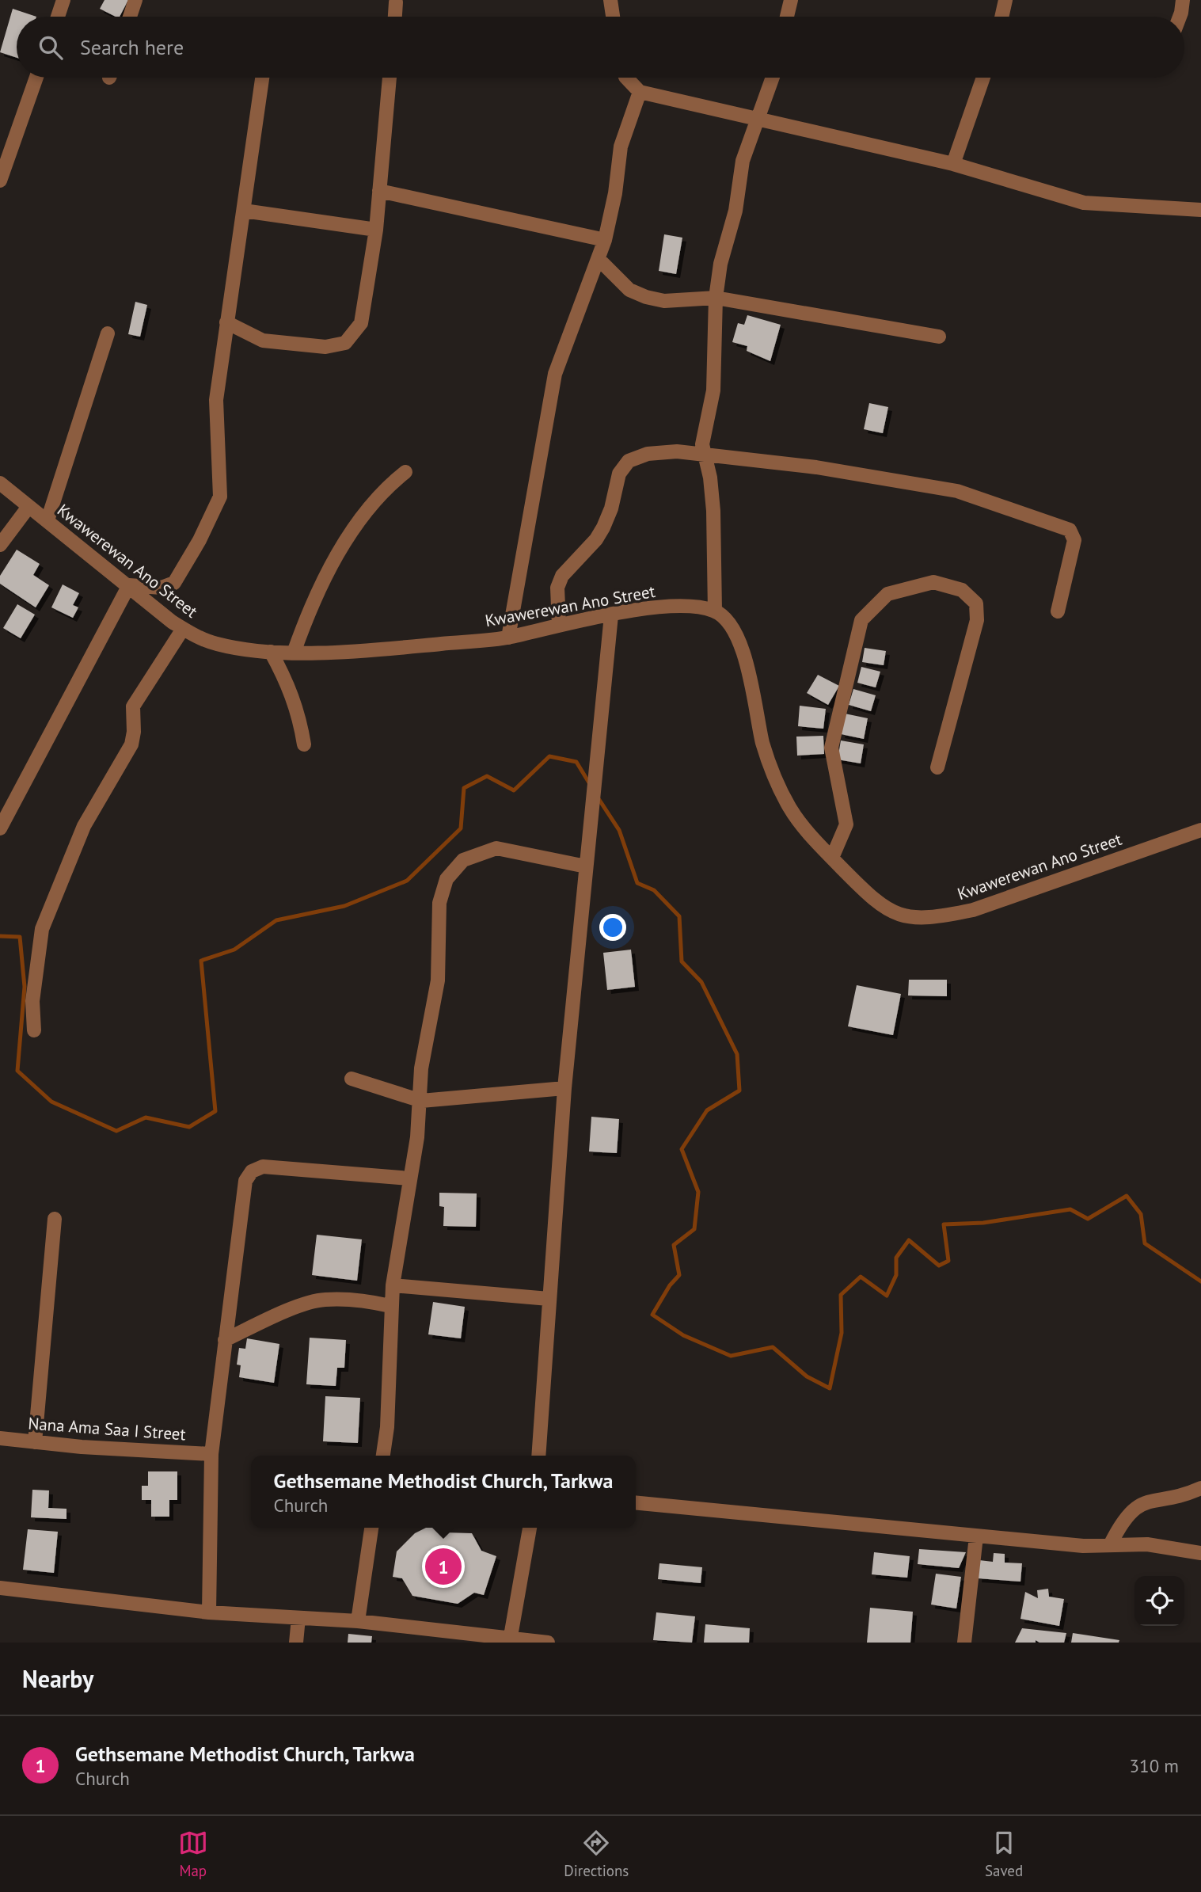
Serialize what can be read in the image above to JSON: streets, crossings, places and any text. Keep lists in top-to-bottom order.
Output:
{
  "streets": {
    "street": ["Kwawerewan Ano Street", "Nana Ama Saa I Street"]
  },
  "page": {
    "search": "Search here",
    "popup": ["Gethsemane Methodist Church, Tarkwa", "Church"],
    "pins": "1",
    "heading": "Nearby",
    "list": [
      {
        "mark": "1",
        "name": "Gethsemane Methodist Church, Tarkwa",
        "note": "Church",
        "value": "310 m"
      }
    ],
    "nav": ["Map", "Directions", "Saved"]
  }
}
